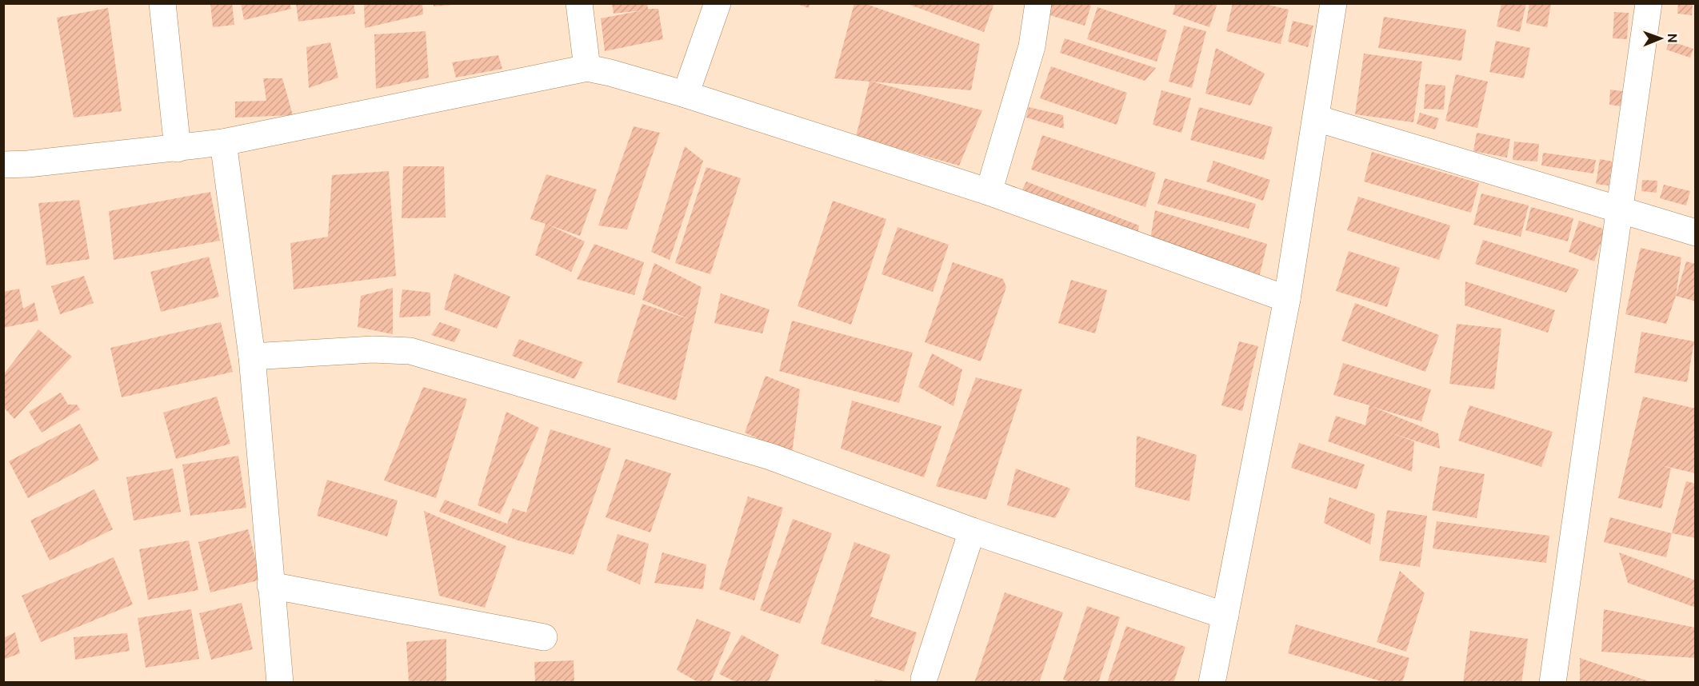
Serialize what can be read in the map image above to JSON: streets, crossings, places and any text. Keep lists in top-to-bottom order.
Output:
{
  "north": "right"
}
